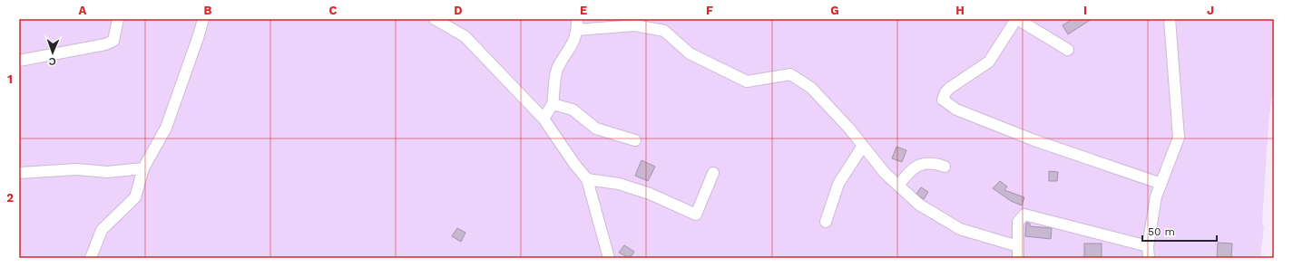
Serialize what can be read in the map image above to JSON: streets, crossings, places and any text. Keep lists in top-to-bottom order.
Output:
{
  "scale_bar": "50 m",
  "north": "bottom",
  "grid": {
    "columns": [
      "A",
      "B",
      "C",
      "D",
      "E",
      "F",
      "G",
      "H",
      "I",
      "J"
    ],
    "rows": ["1", "2"]
  }
}
